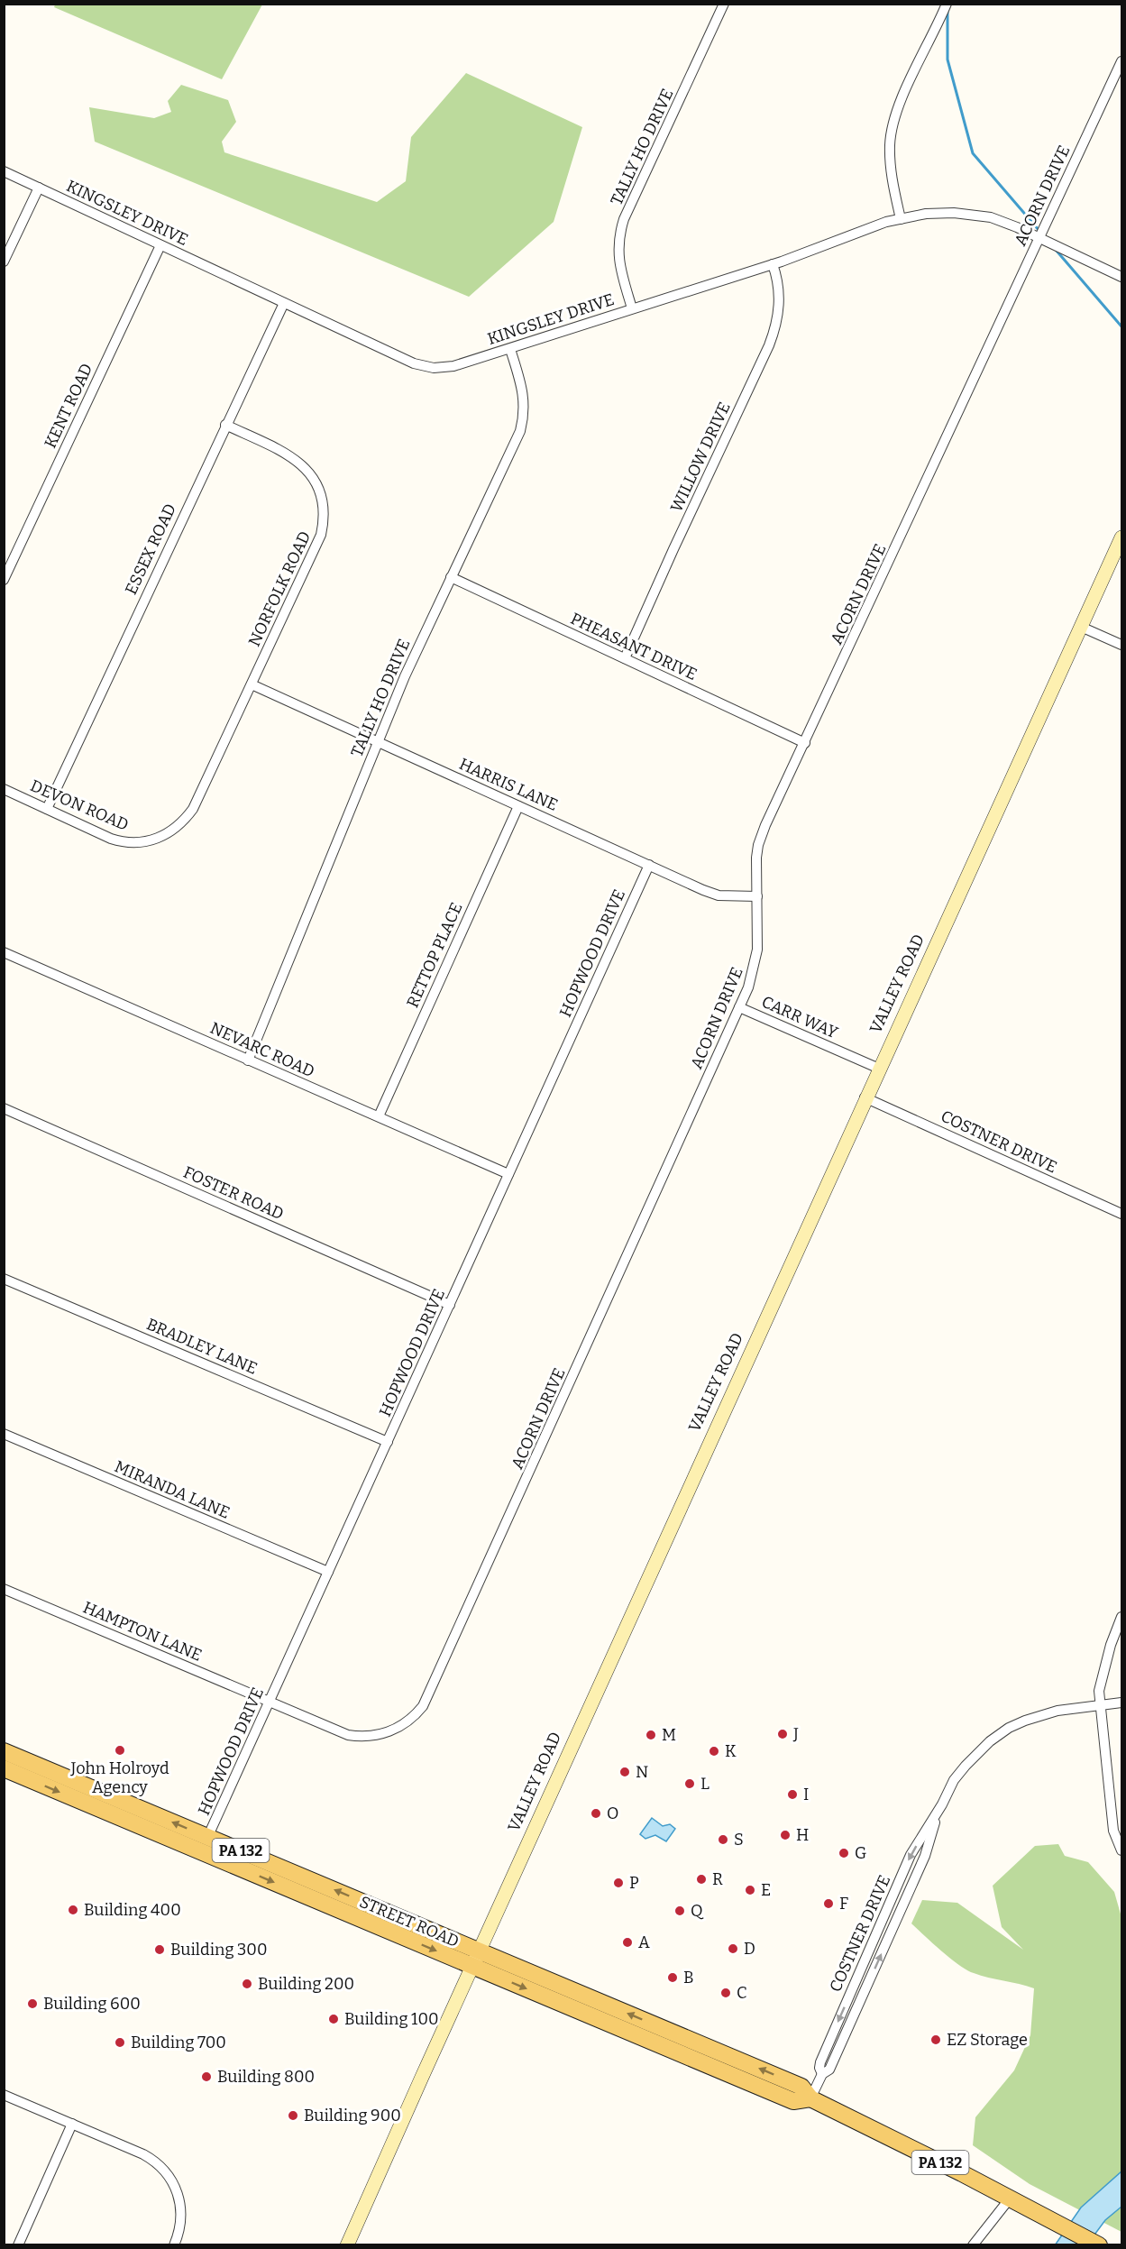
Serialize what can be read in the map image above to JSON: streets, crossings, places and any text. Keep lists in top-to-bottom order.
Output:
{
  "streets": {
    "main road": ["PA 132", "STREET ROAD"],
    "street": [
      "TALLY HO DRIVE",
      "ACORN DRIVE",
      "KINGSLEY DRIVE",
      "KENT ROAD",
      "WILLOW DRIVE",
      "ESSEX ROAD",
      "NORFOLK ROAD",
      "PHEASANT DRIVE",
      "HARRIS LANE",
      "DEVON ROAD",
      "HOPWOOD DRIVE",
      "RETTOP PLACE",
      "VALLEY ROAD",
      "CARR WAY",
      "NEVARC ROAD",
      "COSTNER DRIVE",
      "FOSTER ROAD",
      "BRADLEY LANE",
      "MIRANDA LANE",
      "HAMPTON LANE"
    ]
  },
  "crossings": [
    ["TALLY HO DRIVE", "KINGSLEY DRIVE"],
    ["TALLY HO DRIVE", "PHEASANT DRIVE"],
    ["TALLY HO DRIVE", "HARRIS LANE"],
    ["TALLY HO DRIVE", "NEVARC ROAD"],
    ["ACORN DRIVE", "KINGSLEY DRIVE"],
    ["ACORN DRIVE", "PHEASANT DRIVE"],
    ["ACORN DRIVE", "HARRIS LANE"],
    ["ACORN DRIVE", "HOPWOOD DRIVE"],
    ["ACORN DRIVE", "CARR WAY"],
    ["ACORN DRIVE", "HAMPTON LANE"],
    ["KINGSLEY DRIVE", "KENT ROAD"],
    ["KINGSLEY DRIVE", "WILLOW DRIVE"],
    ["KINGSLEY DRIVE", "ESSEX ROAD"],
    ["WILLOW DRIVE", "PHEASANT DRIVE"],
    ["ESSEX ROAD", "NORFOLK ROAD"],
    ["ESSEX ROAD", "DEVON ROAD"],
    ["NORFOLK ROAD", "HARRIS LANE"],
    ["NORFOLK ROAD", "DEVON ROAD"],
    ["HARRIS LANE", "HOPWOOD DRIVE"],
    ["HARRIS LANE", "RETTOP PLACE"],
    ["HOPWOOD DRIVE", "NEVARC ROAD"],
    ["HOPWOOD DRIVE", "FOSTER ROAD"],
    ["HOPWOOD DRIVE", "BRADLEY LANE"],
    ["HOPWOOD DRIVE", "MIRANDA LANE"],
    ["HOPWOOD DRIVE", "HAMPTON LANE"],
    ["HOPWOOD DRIVE", "STREET ROAD"],
    ["RETTOP PLACE", "NEVARC ROAD"],
    ["VALLEY ROAD", "CARR WAY"],
    ["VALLEY ROAD", "COSTNER DRIVE"],
    ["VALLEY ROAD", "STREET ROAD"],
    ["COSTNER DRIVE", "STREET ROAD"]
  ],
  "places": [
    "J",
    "M",
    "John Holroyd Agency",
    "K",
    "N",
    "L",
    "I",
    "O",
    "H",
    "S",
    "G",
    "R",
    "P",
    "E",
    "F",
    "Building 400",
    "Q",
    "A",
    "D",
    "Building 300",
    "B",
    "Building 200",
    "C",
    "Building 600",
    "Building 100",
    "EZ Storage",
    "Building 700",
    "Building 800",
    "Building 900"
  ]
}
